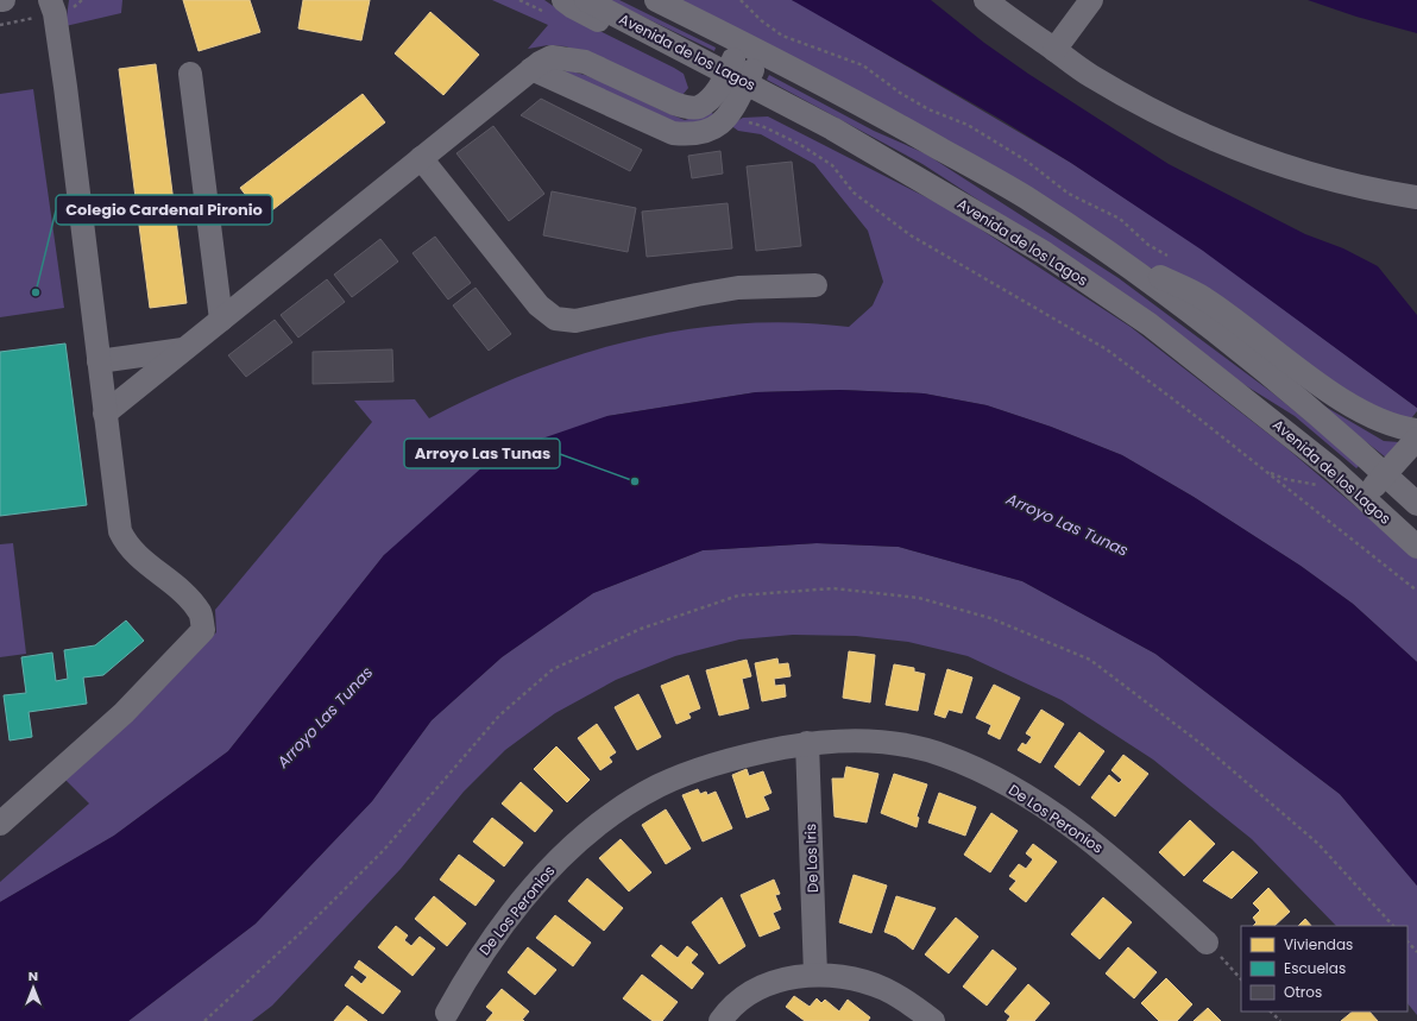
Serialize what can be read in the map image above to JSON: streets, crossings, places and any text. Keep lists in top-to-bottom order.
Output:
{
  "streets": {
    "street": ["Avenida de los Lagos", "De Los Peronios", "De Los Iris"]
  },
  "crossings": [
    ["De Los Peronios", "De Los Iris"]
  ],
  "water": ["Arroyo Las Tunas"],
  "places": ["Colegio Cardenal Pironio", "Arroyo Las Tunas"],
  "legend": ["Viviendas", "Escuelas", "Otros"],
  "north": "top"
}
